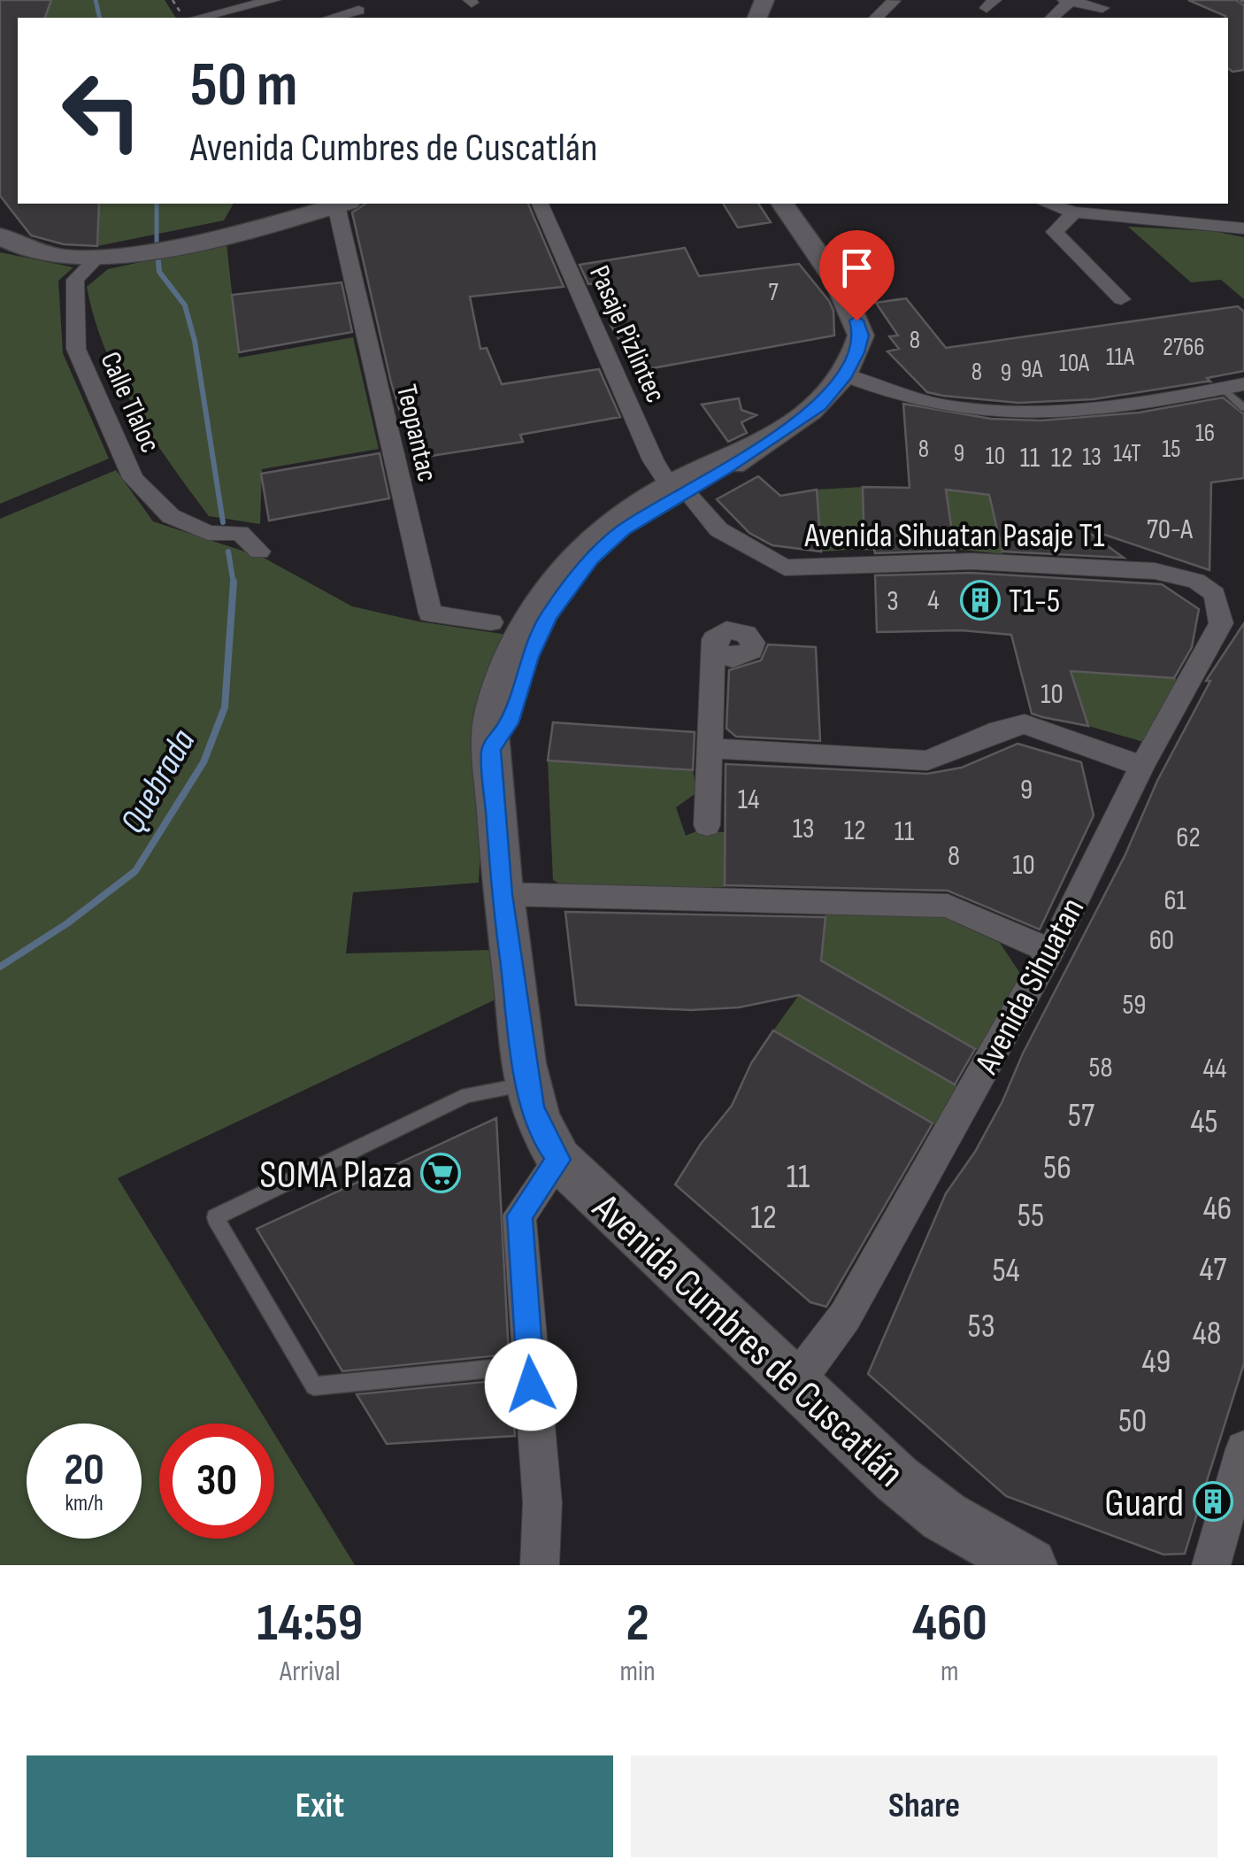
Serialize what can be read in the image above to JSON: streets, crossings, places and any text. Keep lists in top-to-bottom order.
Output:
{
  "streets": {
    "main road": ["Avenida Cumbres de Cuscatlán"],
    "street": [
      "Pasaje Pizlintec",
      "Calle Tlaloc",
      "Teopantac",
      "Avenida Sihuatan Pasaje T1",
      "Avenida Sihuatan"
    ]
  },
  "crossings": [
    ["Pasaje Pizlintec", "Avenida Sihuatan Pasaje T1"],
    ["Pasaje Pizlintec", "Avenida Cumbres de Cuscatlán"],
    ["Avenida Sihuatan Pasaje T1", "Avenida Sihuatan"],
    ["Avenida Sihuatan Pasaje T1", "Avenida Cumbres de Cuscatlán"],
    ["Avenida Sihuatan", "Avenida Cumbres de Cuscatlán"]
  ],
  "water": ["Quebrada"],
  "places": {
    "building": ["T1-5", "Guard"],
    "supermarket": ["SOMA Plaza"]
  },
  "house_numbers": [
    "7",
    "8",
    "2766",
    "11A",
    "10A",
    "9A",
    "8",
    "9",
    "16",
    "8",
    "15",
    "9",
    "14T",
    "10",
    "13",
    "11",
    "12",
    "70-A",
    "4",
    "3",
    "10",
    "9",
    "14",
    "13",
    "12",
    "11",
    "62",
    "8",
    "10",
    "61",
    "60",
    "59",
    "58",
    "44",
    "57",
    "45",
    "56",
    "11",
    "46",
    "55",
    "12",
    "47",
    "54",
    "53",
    "48",
    "49",
    "50"
  ],
  "page": {
    "turn": ["50 m", "Avenida Cumbres de Cuscatlán"],
    "speed": "20 km/h",
    "limit": "30",
    "eta": [
      "14:59",
      "Arrival",
      "2",
      "min",
      "460",
      "m"
    ],
    "buttons": ["Exit", "Share"]
  }
}
